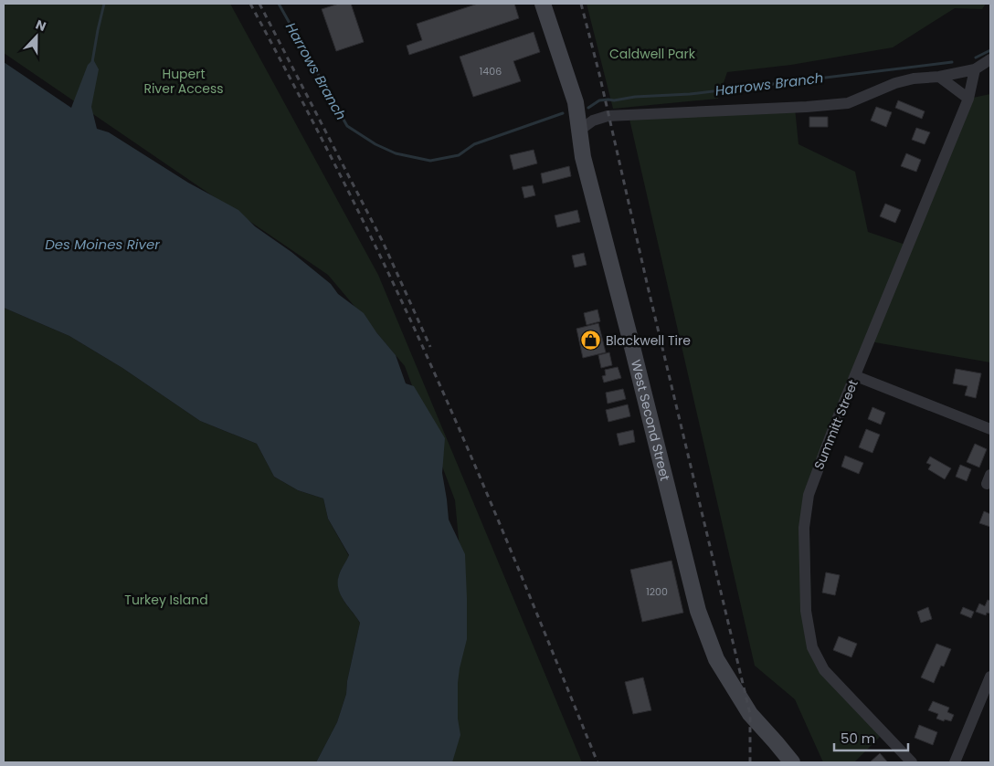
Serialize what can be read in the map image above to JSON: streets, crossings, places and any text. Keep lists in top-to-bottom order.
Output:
{
  "streets": {
    "main road": ["West Second Street"],
    "street": ["Summitt Street"]
  },
  "water": ["Harrows Branch", "Des Moines River"],
  "parks": ["Caldwell Park", "Hupert River Access", "Turkey Island"],
  "places": {
    "shop": ["Blackwell Tire"]
  },
  "house_numbers": ["1406", "1200"],
  "scale_bar": "50 m",
  "north": "top"
}
